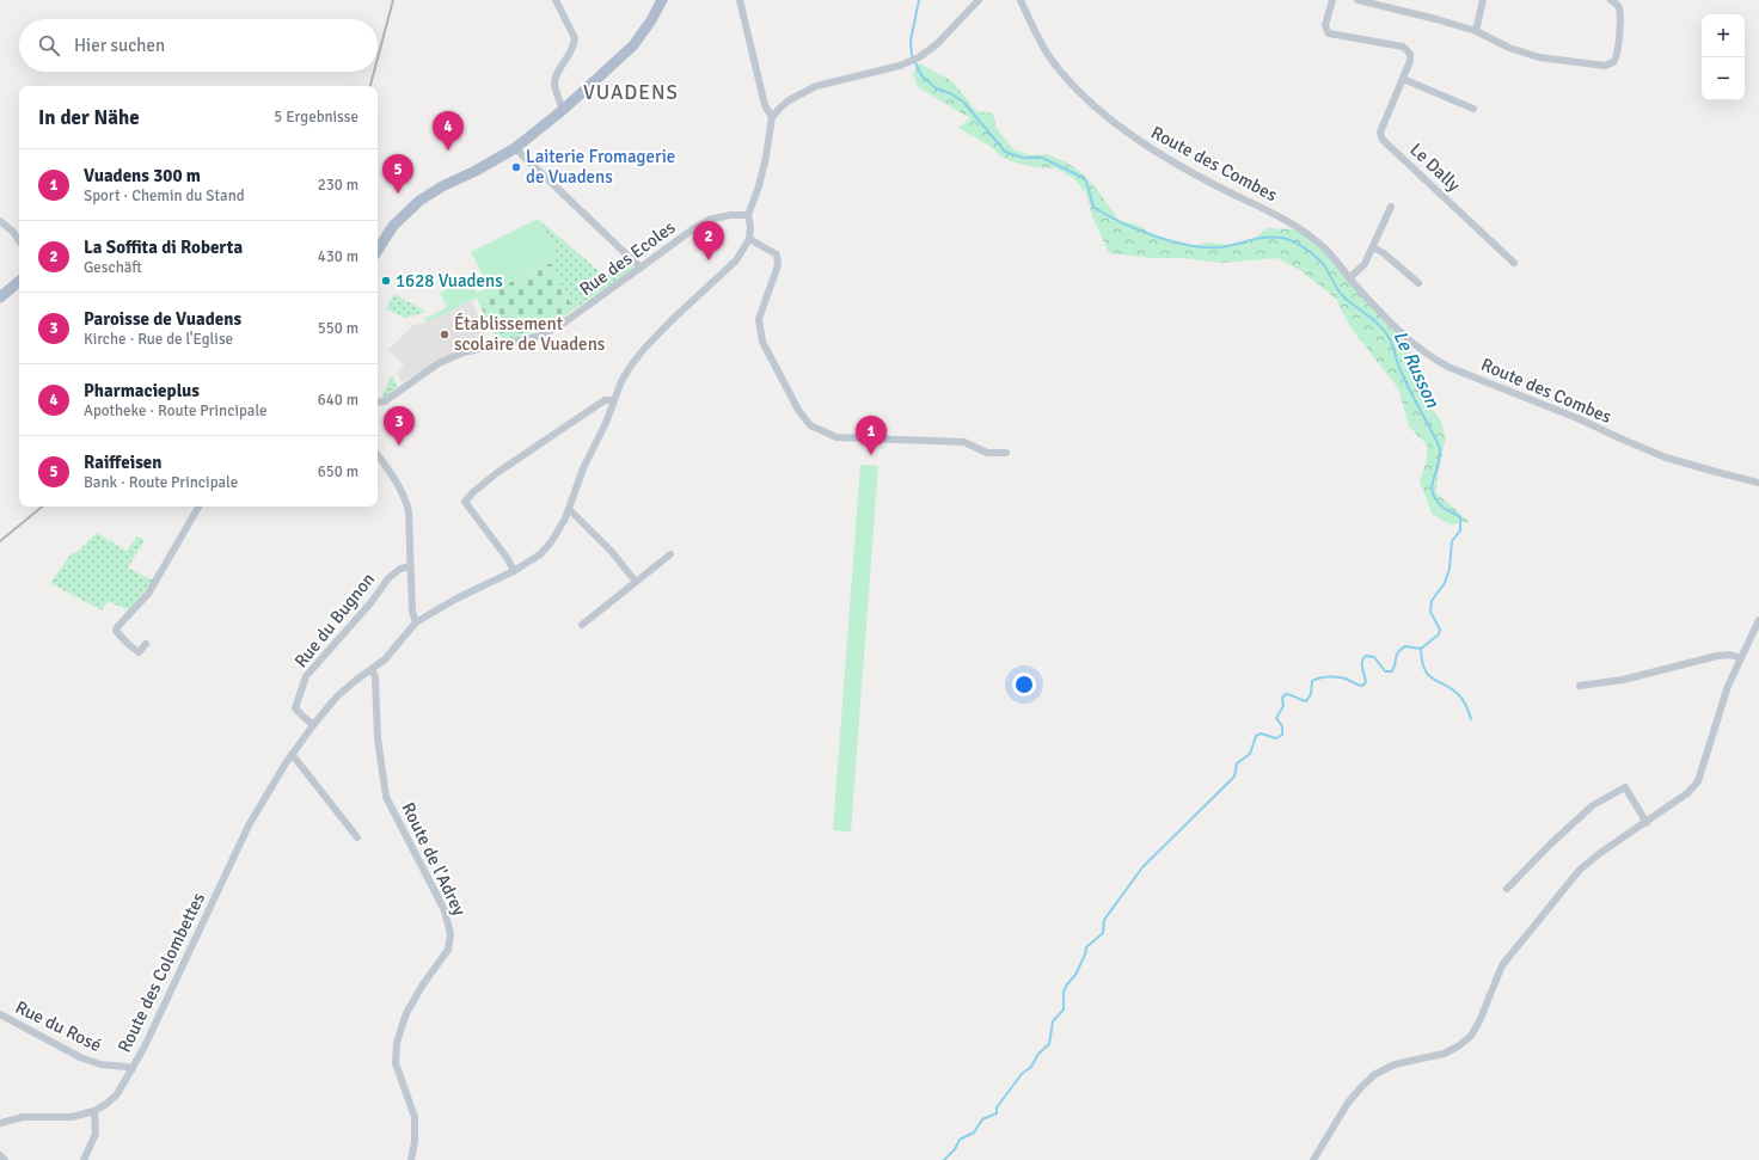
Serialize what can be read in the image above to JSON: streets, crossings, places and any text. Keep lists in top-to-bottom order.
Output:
{
  "streets": {
    "street": [
      "Route des Combes",
      "Le Dally",
      "Rue des Ecoles",
      "Rue du Bugnon",
      "Route de l'Adrey",
      "Route des Colombettes",
      "Rue du Rosé"
    ]
  },
  "crossings": [
    ["Rue du Bugnon", "Route des Colombettes"],
    ["Route de l'Adrey", "Route des Colombettes"],
    ["Route des Colombettes", "Rue du Rosé"]
  ],
  "districts": ["VUADENS"],
  "water": ["Le Russon"],
  "places": ["Laiterie Fromagerie de Vuadens", "1628 Vuadens", "Établissement scolaire de Vuadens"],
  "page": {
    "map_buttons": ["+", "−"],
    "search": "Hier suchen",
    "heading": ["In der Nähe", "5 Ergebnisse"],
    "pins": [
      "4",
      "5",
      "2",
      "3",
      "1"
    ],
    "list": [
      {
        "mark": "1",
        "name": "Vuadens 300 m",
        "note": "Sport · Chemin du Stand",
        "value": "230 m"
      },
      {
        "mark": "2",
        "name": "La Soffita di Roberta",
        "note": "Geschäft",
        "value": "430 m"
      },
      {
        "mark": "3",
        "name": "Paroisse de Vuadens",
        "note": "Kirche · Rue de l'Eglise",
        "value": "550 m"
      },
      {
        "mark": "4",
        "name": "Pharmacieplus",
        "note": "Apotheke · Route Principale",
        "value": "640 m"
      },
      {
        "mark": "5",
        "name": "Raiffeisen",
        "note": "Bank · Route Principale",
        "value": "650 m"
      }
    ]
  }
}
